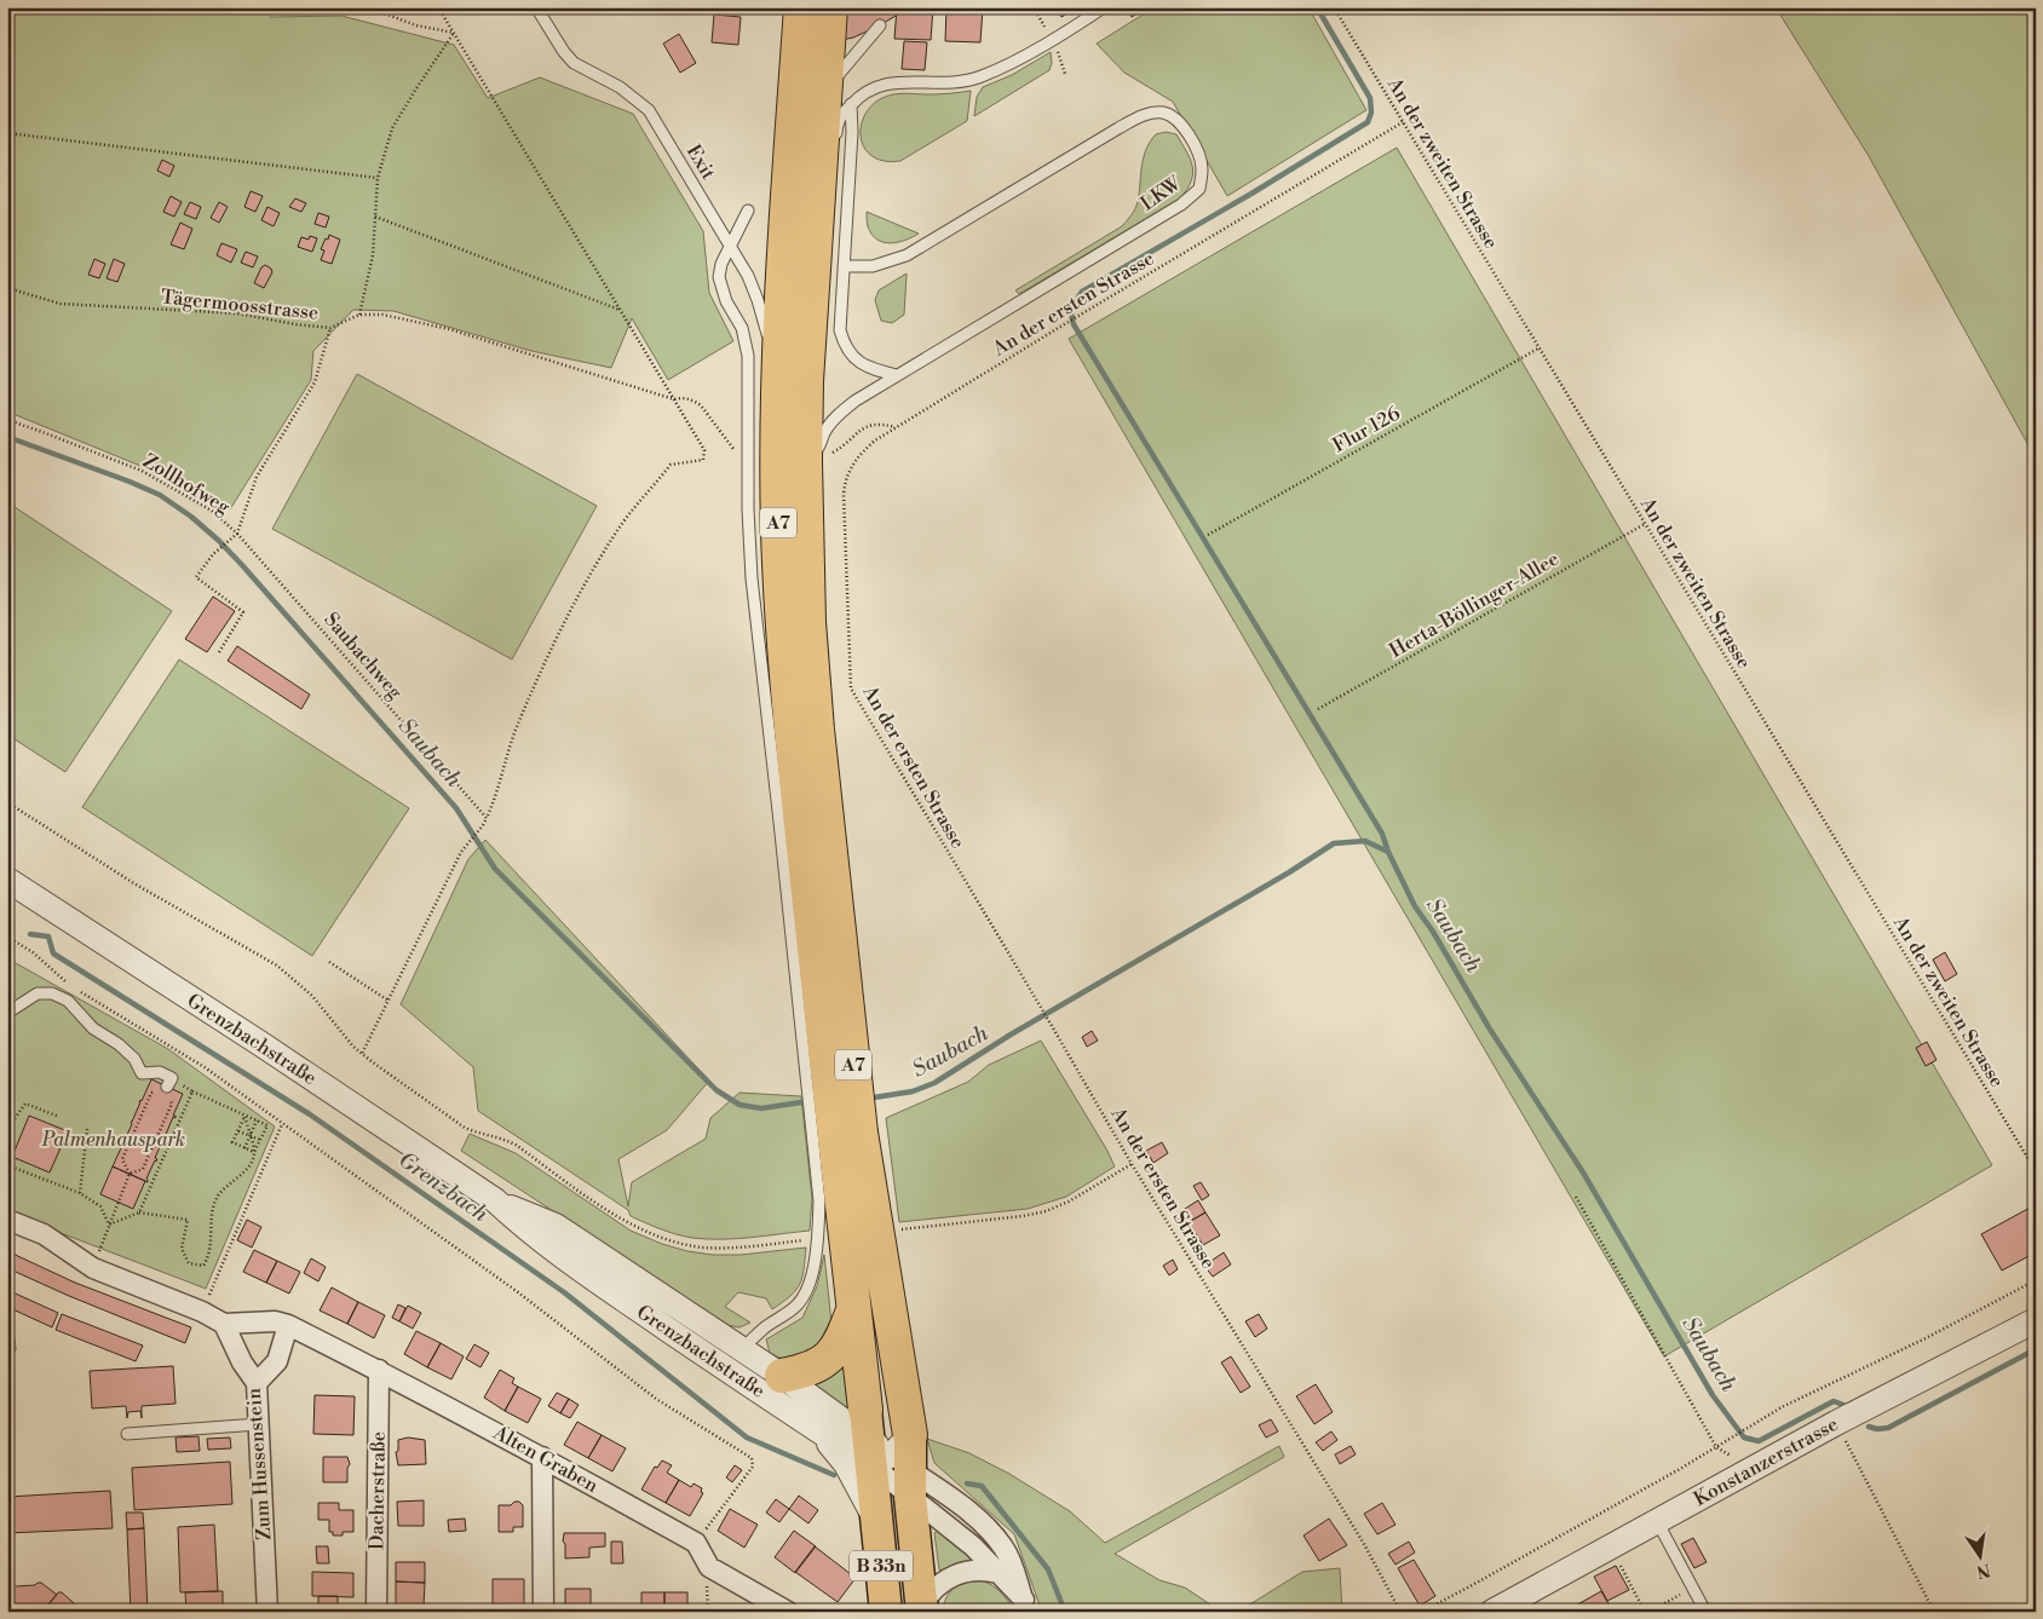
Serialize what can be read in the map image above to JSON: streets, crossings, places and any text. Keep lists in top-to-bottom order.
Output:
{
  "streets": {
    "highway": ["A7"],
    "main road": ["B 33n"],
    "street": [
      "Grenzbachstraße",
      "Alten Graben",
      "Konstanzerstrasse",
      "Zum Hussenstein",
      "Dacherstraße"
    ],
    "lane": ["Exit", "LKW"],
    "path": [
      "An der zweiten Strasse",
      "An der ersten Strasse",
      "Tägermoosstrasse",
      "Flur 126",
      "Zollhofweg",
      "Herta-Böllinger-Allee",
      "Saubachweg"
    ]
  },
  "crossings": [
    ["Exit", "A7"],
    ["An der zweiten Strasse", "An der ersten Strasse"],
    ["An der zweiten Strasse", "Flur 126"],
    ["An der zweiten Strasse", "Herta-Böllinger-Allee"],
    ["LKW", "A7"],
    ["Tägermoosstrasse", "Zollhofweg"],
    ["Zollhofweg", "Saubachweg"],
    ["A7", "Grenzbachstraße"],
    ["A7", "B 33n"],
    ["Grenzbachstraße", "B 33n"],
    ["Alten Graben", "Zum Hussenstein"],
    ["Alten Graben", "Dacherstraße"]
  ],
  "water": ["Saubach", "Grenzbach"],
  "parks": ["Palmenhauspark"],
  "north": "bottom"
}
